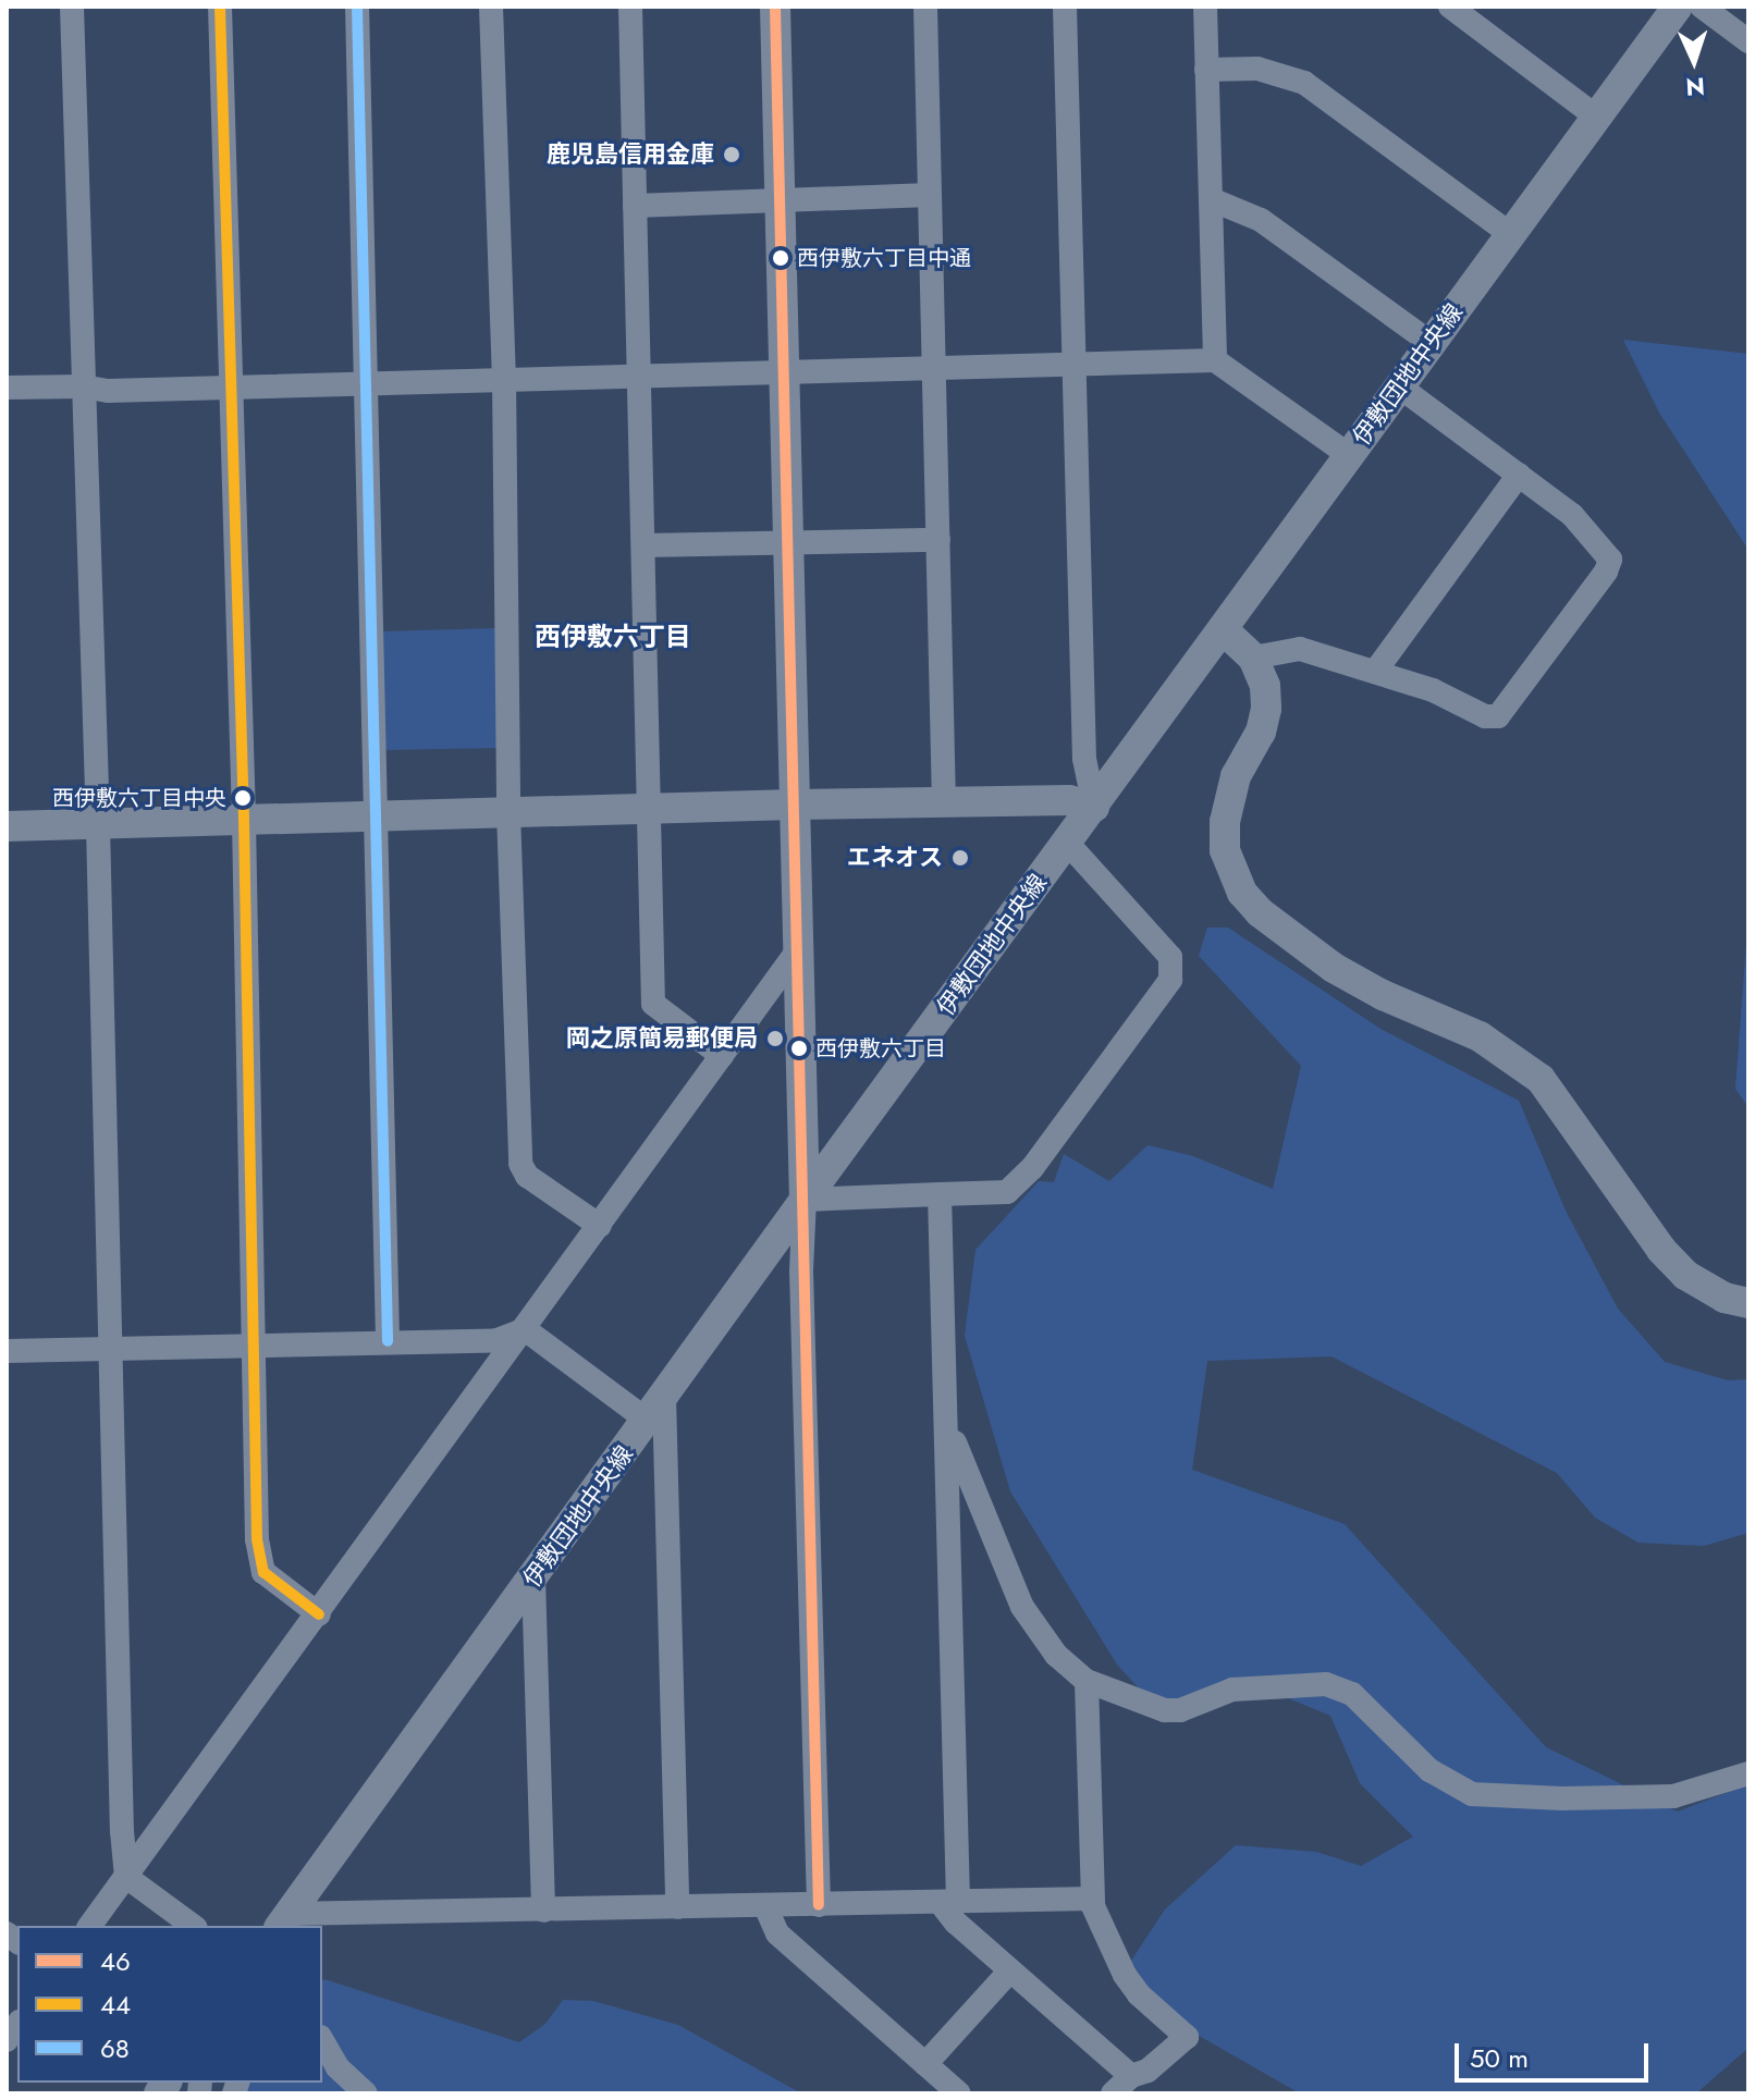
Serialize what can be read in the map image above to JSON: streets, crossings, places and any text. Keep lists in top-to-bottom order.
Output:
{
  "streets": {
    "street": ["伊敷団地中央線"]
  },
  "districts": ["西伊敷六丁目"],
  "places": [
    "鹿児島信用金庫",
    "西伊敷六丁目中通",
    "西伊敷六丁目中央",
    "エネオス",
    "岡之原簡易郵便局",
    "西伊敷六丁目"
  ],
  "lines": ["transit line 46", "transit line 44", "transit line 68"],
  "legend": ["46", "44", "68"],
  "scale_bar": "50 m",
  "north": "bottom"
}
